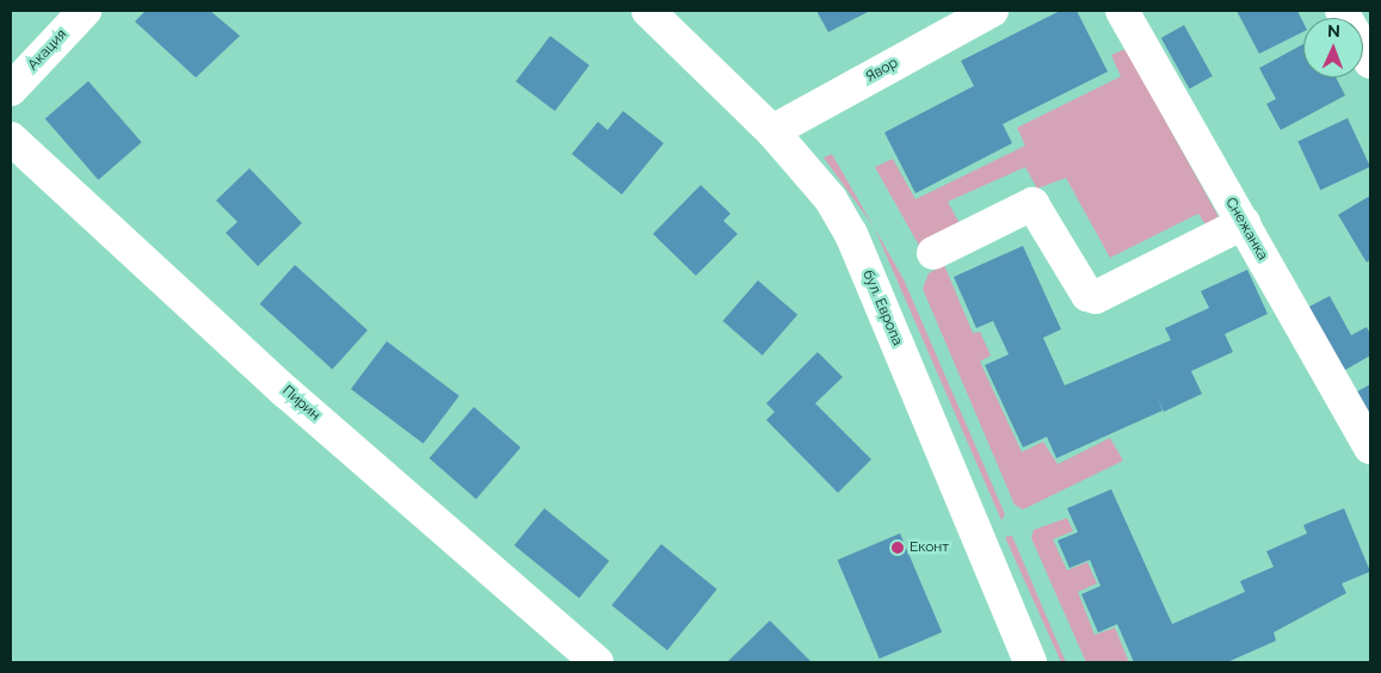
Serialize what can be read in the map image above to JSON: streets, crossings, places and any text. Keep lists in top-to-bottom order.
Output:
{
  "streets": {
    "street": [
      "Акация",
      "Явор",
      "Снежанка",
      "бул. Европа",
      "Пирин"
    ]
  },
  "crossings": [
    ["Явор", "бул. Европа"]
  ],
  "places": ["Еконт"],
  "north": "top"
}
